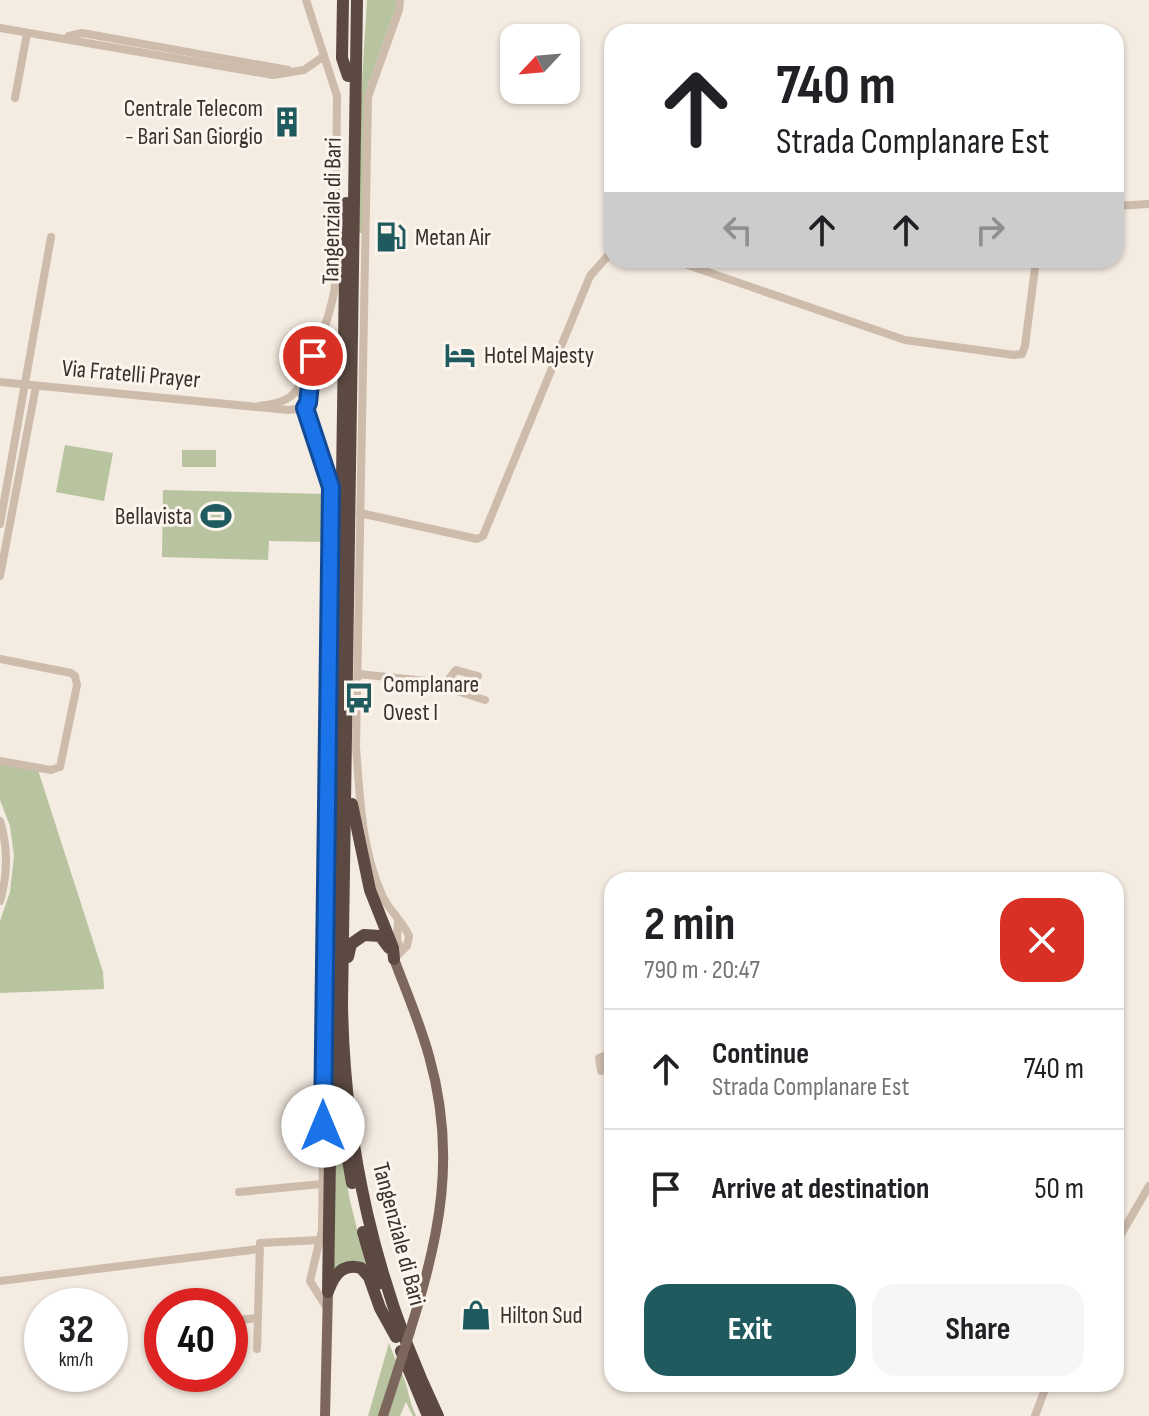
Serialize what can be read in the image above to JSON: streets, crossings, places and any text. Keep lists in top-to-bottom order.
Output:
{
  "streets": {
    "highway": ["Tangenziale di Bari"],
    "street": ["Via Fratelli Prayer"]
  },
  "places": {
    "building": ["Centrale Telecom - Bari San Giorgio"],
    "fuel station": ["Metan Air"],
    "hotel": ["Hotel Majesty"],
    "sports": ["Bellavista"],
    "bus stop": ["Complanare Ovest I"],
    "shop": ["Hilton Sud"]
  },
  "north": "bottom left",
  "page": {
    "turn": ["740 m", "Strada Complanare Est"],
    "heading": ["2 min", "790 m · 20:47"],
    "list": [
      {
        "name": "Continue",
        "note": "Strada Complanare Est",
        "value": "740 m"
      },
      {
        "name": "Arrive at destination",
        "value": "50 m"
      }
    ],
    "buttons": ["Exit", "Share"],
    "speed": "32 km/h",
    "limit": "40"
  }
}
